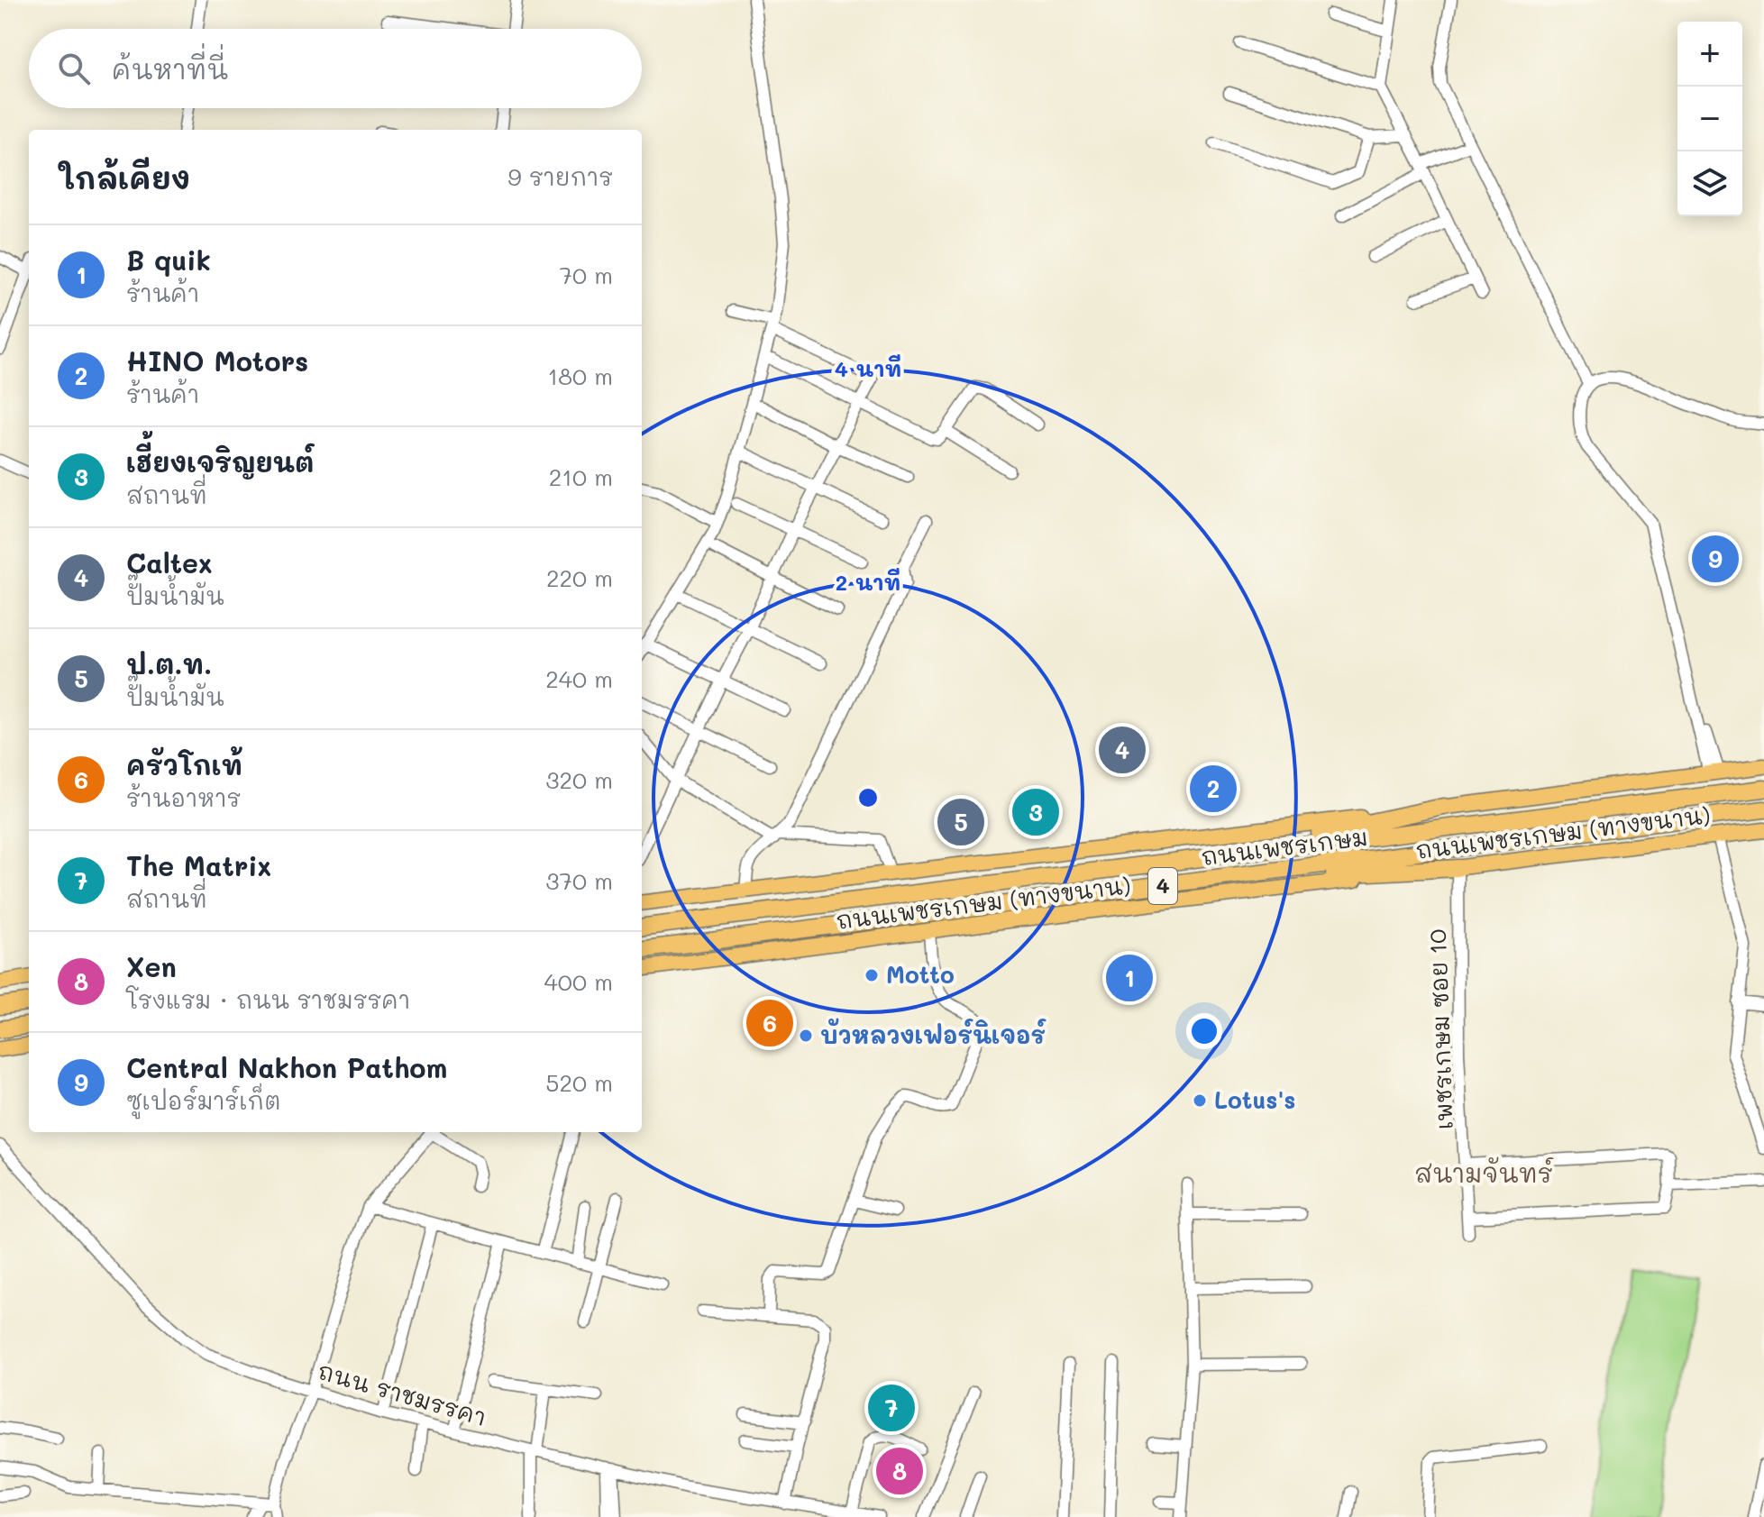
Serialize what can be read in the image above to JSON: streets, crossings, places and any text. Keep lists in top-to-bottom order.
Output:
{
  "streets": {
    "highway": ["ถนนเพชรเกษม", "4"],
    "main road": ["ถนนเพชรเกษม (ทางขนาน)"],
    "street": ["เพชรเกษม ซอย 10", "ถนน ราชมรรคา"]
  },
  "crossings": [
    ["ถนนเพชรเกษม (ทางขนาน)", "เพชรเกษม ซอย 10"]
  ],
  "districts": ["สนามจันทร์"],
  "places": ["Motto", "บัวหลวงเฟอร์นิเจอร์", "Lotus's"],
  "page": {
    "map_buttons": ["+", "−"],
    "search": "ค้นหาที่นี่",
    "heading": ["ใกล้เคียง", "9 รายการ"],
    "list": [
      {
        "mark": "1",
        "name": "B quik",
        "note": "ร้านค้า",
        "value": "70 m"
      },
      {
        "mark": "2",
        "name": "HINO Motors",
        "note": "ร้านค้า",
        "value": "180 m"
      },
      {
        "mark": "3",
        "name": "เฮี้ยงเจริญยนต์",
        "note": "สถานที่",
        "value": "210 m"
      },
      {
        "mark": "4",
        "name": "Caltex",
        "note": "ปั๊มน้ำมัน",
        "value": "220 m"
      },
      {
        "mark": "5",
        "name": "ป.ต.ท.",
        "note": "ปั๊มน้ำมัน",
        "value": "240 m"
      },
      {
        "mark": "6",
        "name": "ครัวโกเท้",
        "note": "ร้านอาหาร",
        "value": "320 m"
      },
      {
        "mark": "7",
        "name": "The Matrix",
        "note": "สถานที่",
        "value": "370 m"
      },
      {
        "mark": "8",
        "name": "Xen",
        "note": "โรงแรม · ถนน ราชมรรคา",
        "value": "400 m"
      },
      {
        "mark": "9",
        "name": "Central Nakhon Pathom",
        "note": "ซูเปอร์มาร์เก็ต",
        "value": "520 m"
      }
    ],
    "pins": [
      "9",
      "4",
      "2",
      "3",
      "5",
      "1",
      "6",
      "7",
      "8"
    ]
  },
  "rings": ["4 นาที", "2 นาที"]
}
